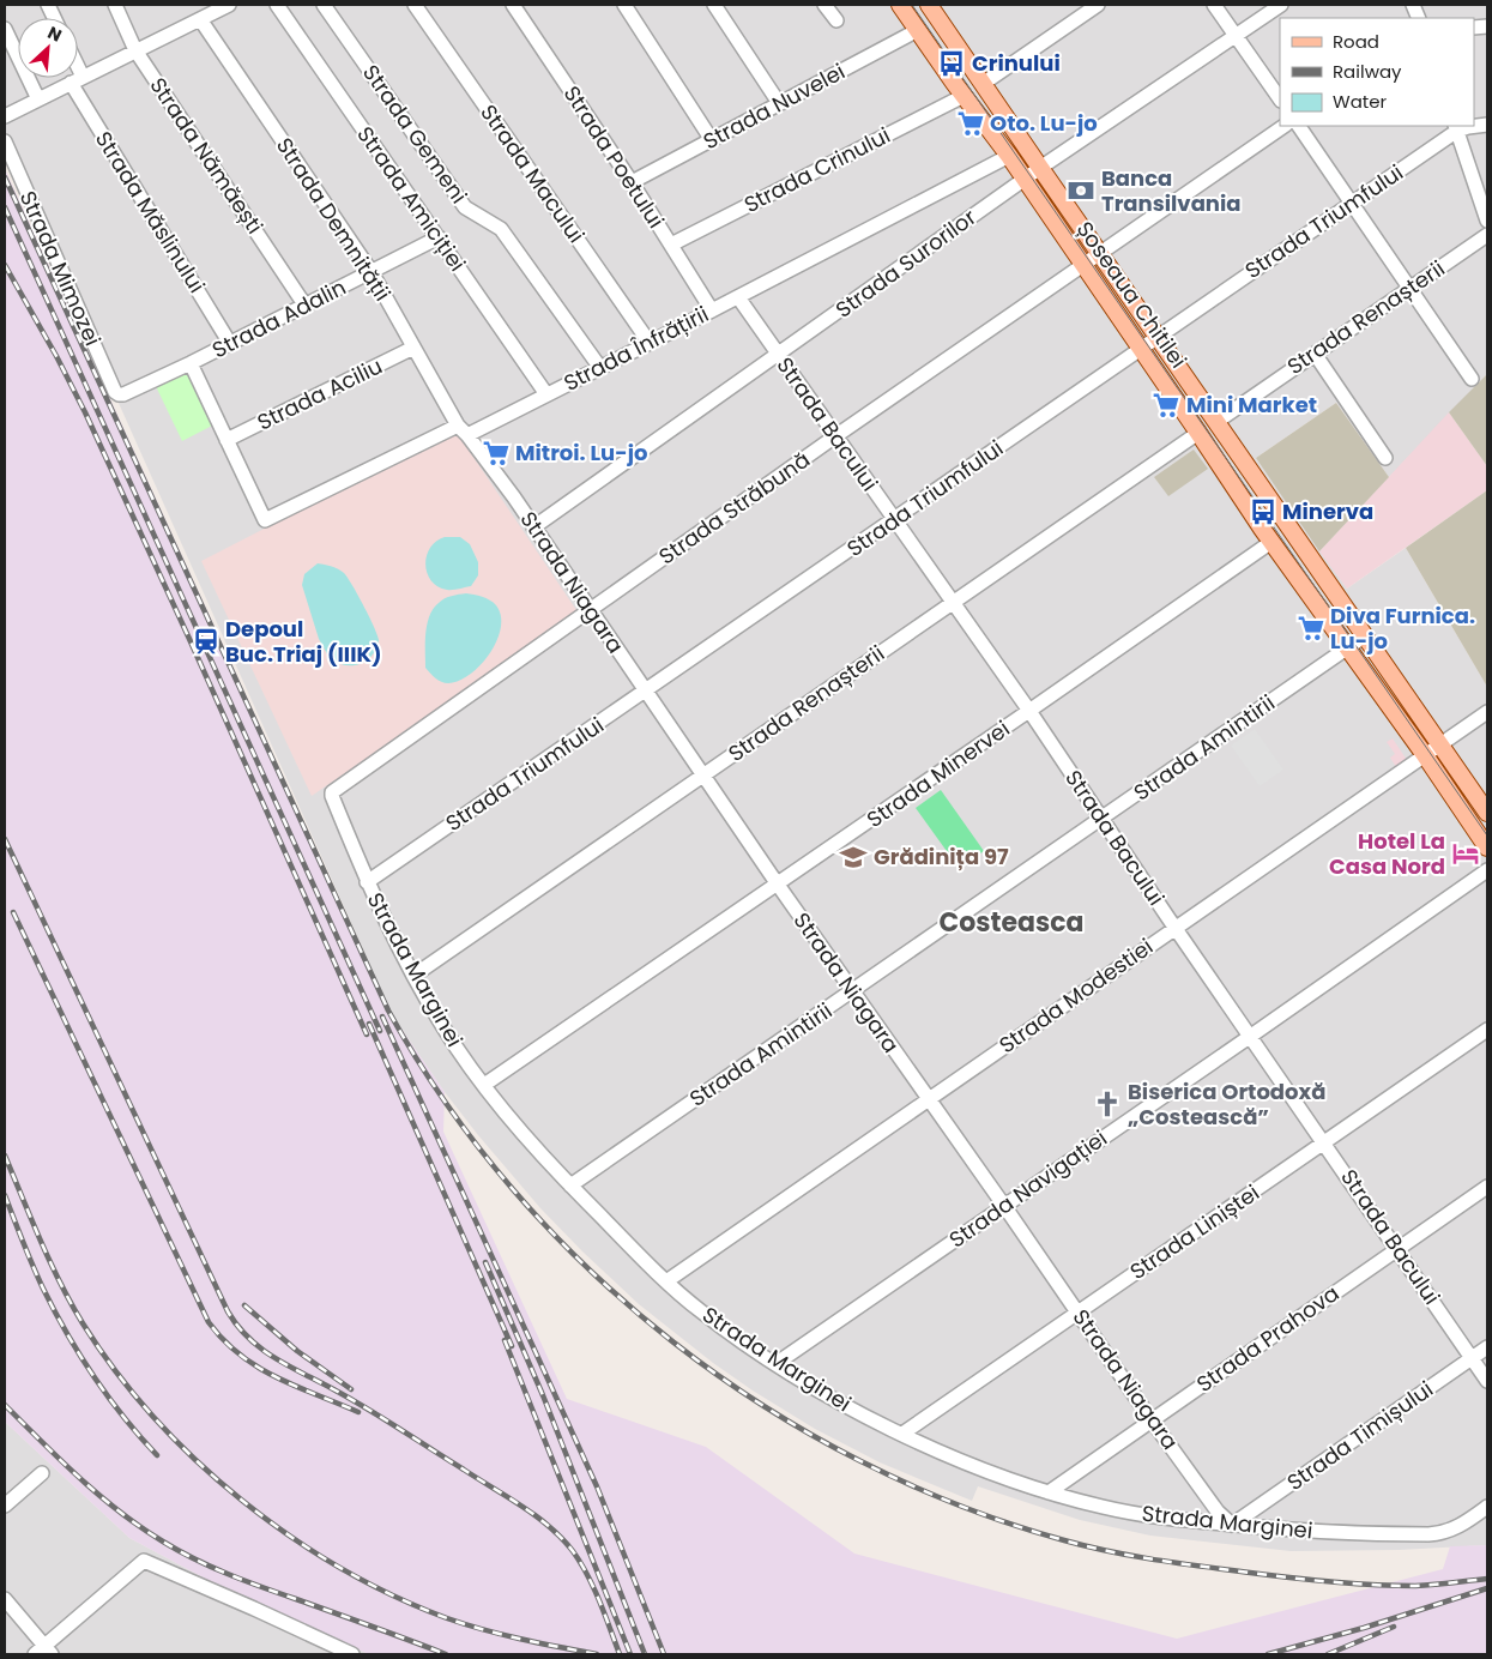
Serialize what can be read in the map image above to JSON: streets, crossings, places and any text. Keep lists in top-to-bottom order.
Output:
{
  "streets": {
    "main road": ["Șoseaua Chitilei"],
    "street": [
      "Strada Nuvelei",
      "Strada Gemeni",
      "Strada Nămăești",
      "Strada Poetului",
      "Strada Crinului",
      "Strada Macului",
      "Strada Amiciției",
      "Strada Măslinului",
      "Strada Demnității",
      "Strada Triumfului",
      "Strada Surorilor",
      "Strada Mimozei",
      "Strada Renașterii",
      "Strada Adalin",
      "Strada Înfrățirii",
      "Strada Aciliu",
      "Strada Bacului",
      "Strada Străbună",
      "Strada Niagara",
      "Strada Amintirii",
      "Strada Minervei",
      "Strada Marginei",
      "Strada Modestiei",
      "Strada Navigației",
      "Strada Liniștei",
      "Strada Prahova",
      "Strada Timișului"
    ]
  },
  "crossings": [
    ["Strada Nuvelei", "Strada Poetului"],
    ["Strada Nuvelei", "Șoseaua Chitilei"],
    ["Strada Gemeni", "Strada Înfrățirii"],
    ["Strada Nămăești", "Strada Adalin"],
    ["Strada Poetului", "Strada Crinului"],
    ["Strada Poetului", "Strada Înfrățirii"],
    ["Strada Crinului", "Șoseaua Chitilei"],
    ["Strada Macului", "Strada Înfrățirii"],
    ["Strada Amiciției", "Strada Adalin"],
    ["Strada Amiciției", "Strada Înfrățirii"],
    ["Strada Măslinului", "Strada Adalin"],
    ["Strada Demnității", "Strada Adalin"],
    ["Strada Demnității", "Strada Înfrățirii"],
    ["Strada Demnității", "Strada Aciliu"],
    ["Strada Demnității", "Strada Niagara"],
    ["Strada Triumfului", "Șoseaua Chitilei"],
    ["Strada Triumfului", "Strada Bacului"],
    ["Strada Triumfului", "Strada Niagara"],
    ["Strada Triumfului", "Strada Marginei"],
    ["Strada Surorilor", "Șoseaua Chitilei"],
    ["Strada Surorilor", "Strada Bacului"],
    ["Strada Surorilor", "Strada Niagara"],
    ["Strada Mimozei", "Strada Adalin"],
    ["Șoseaua Chitilei", "Strada Renașterii"],
    ["Șoseaua Chitilei", "Strada Înfrățirii"],
    ["Șoseaua Chitilei", "Strada Străbună"],
    ["Șoseaua Chitilei", "Strada Amintirii"],
    ["Șoseaua Chitilei", "Strada Minervei"],
    ["Șoseaua Chitilei", "Strada Modestiei"],
    ["Strada Renașterii", "Strada Bacului"],
    ["Strada Renașterii", "Strada Niagara"],
    ["Strada Renașterii", "Strada Marginei"],
    ["Strada Înfrățirii", "Strada Aciliu"],
    ["Strada Înfrățirii", "Strada Bacului"],
    ["Strada Înfrățirii", "Strada Niagara"],
    ["Strada Bacului", "Strada Străbună"],
    ["Strada Bacului", "Strada Amintirii"],
    ["Strada Bacului", "Strada Minervei"],
    ["Strada Bacului", "Strada Modestiei"],
    ["Strada Bacului", "Strada Navigației"],
    ["Strada Bacului", "Strada Liniștei"],
    ["Strada Bacului", "Strada Prahova"],
    ["Strada Bacului", "Strada Timișului"],
    ["Strada Străbună", "Strada Niagara"],
    ["Strada Străbună", "Strada Marginei"],
    ["Strada Niagara", "Strada Amintirii"],
    ["Strada Niagara", "Strada Minervei"],
    ["Strada Niagara", "Strada Marginei"],
    ["Strada Niagara", "Strada Modestiei"],
    ["Strada Niagara", "Strada Navigației"],
    ["Strada Niagara", "Strada Liniștei"],
    ["Strada Niagara", "Strada Prahova"],
    ["Strada Niagara", "Strada Timișului"],
    ["Strada Amintirii", "Strada Marginei"],
    ["Strada Minervei", "Strada Marginei"],
    ["Strada Marginei", "Strada Modestiei"],
    ["Strada Marginei", "Strada Navigației"],
    ["Strada Marginei", "Strada Liniștei"],
    ["Strada Marginei", "Strada Prahova"],
    ["Strada Marginei", "Strada Timișului"]
  ],
  "districts": ["Costeasca"],
  "places": {
    "bus stop": ["Crinului", "Minerva"],
    "supermarket": [
      "Oto. Lu-jo",
      "Mini Market",
      "Mitroi. Lu-jo",
      "Diva Furnica. Lu-jo"
    ],
    "bank": ["Banca Transilvania"],
    "station": ["Depoul Buc.Triaj (IIIK)"],
    "hotel": ["Hotel La Casa Nord"],
    "school or university": ["Grădinița 97"],
    "church": ["Biserica Ortodoxă „Costească”"]
  },
  "legend": ["Road", "Railway", "Water"],
  "north": "top right"
}
